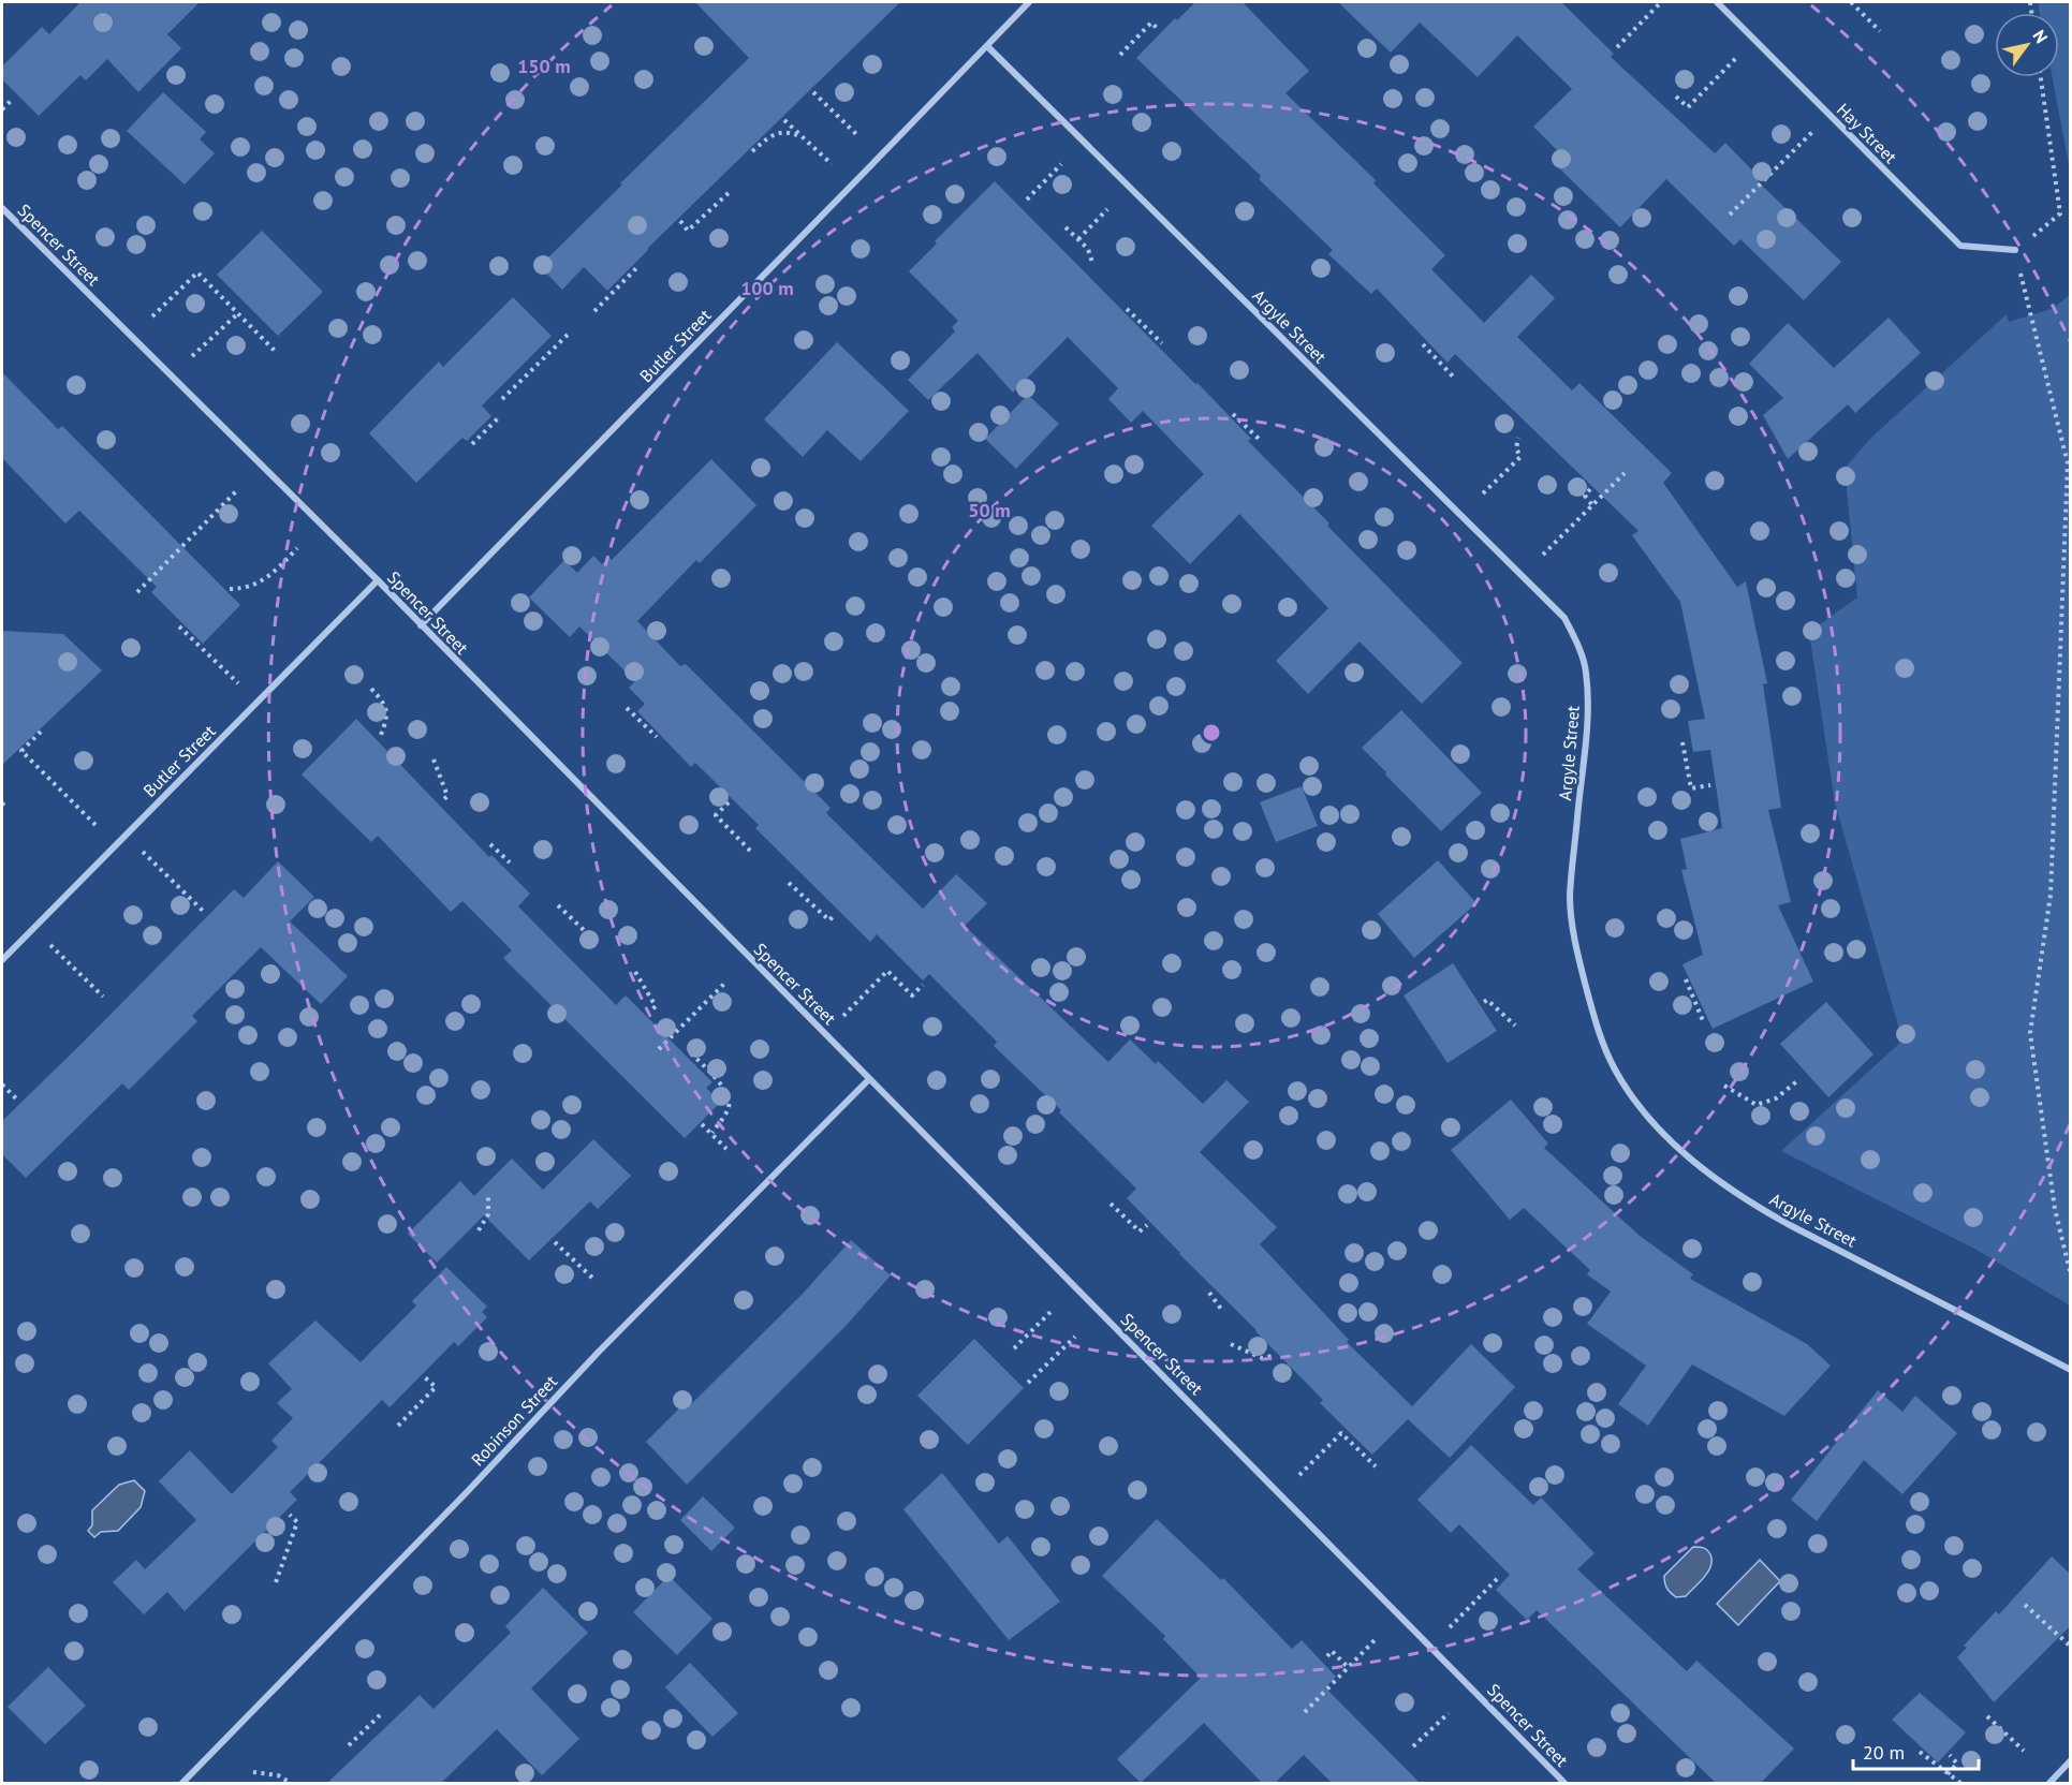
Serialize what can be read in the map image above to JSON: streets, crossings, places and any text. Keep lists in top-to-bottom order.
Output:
{
  "streets": {
    "street": [
      "Hay Street",
      "Spencer Street",
      "Argyle Street",
      "Butler Street",
      "Robinson Street"
    ]
  },
  "crossings": [
    ["Spencer Street", "Butler Street"],
    ["Spencer Street", "Robinson Street"],
    ["Argyle Street", "Butler Street"]
  ],
  "scale_bar": "20 m",
  "north": "top right",
  "rings": ["150 m", "100 m", "50 m"]
}
